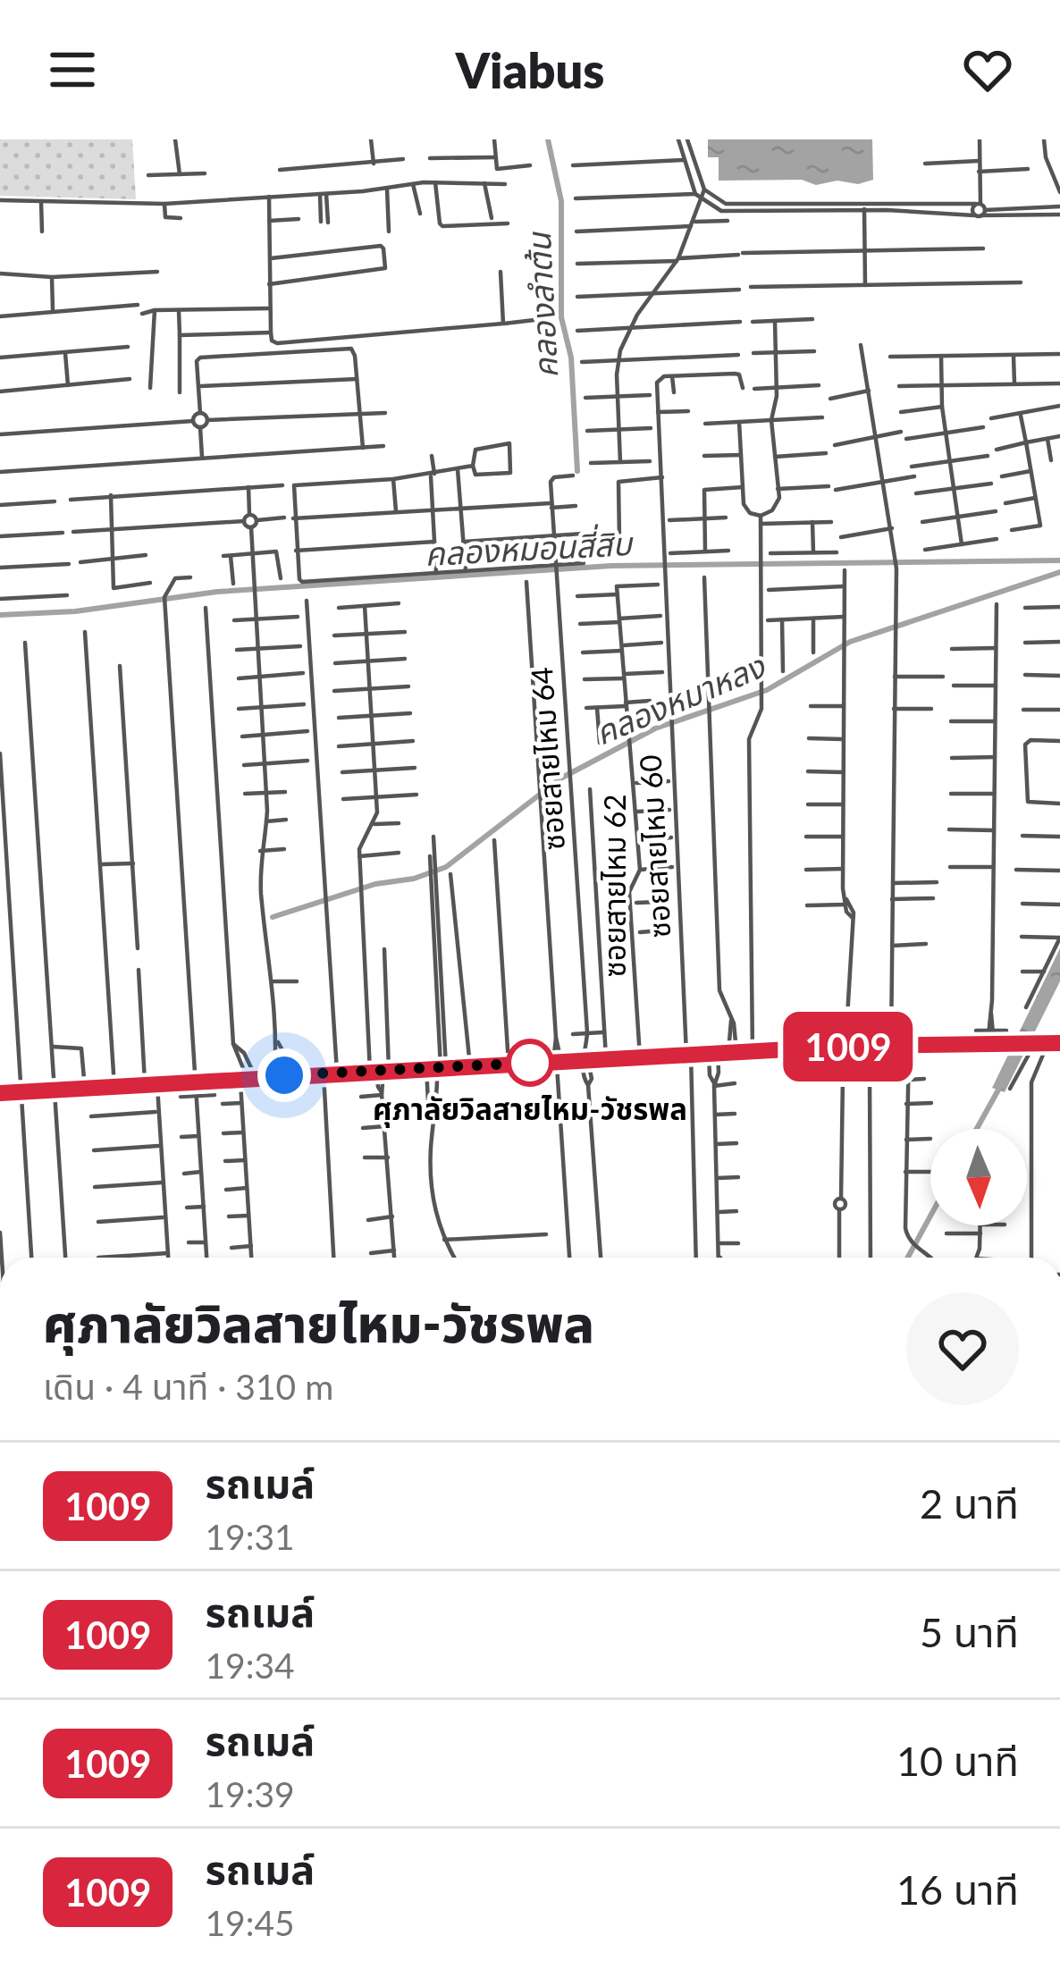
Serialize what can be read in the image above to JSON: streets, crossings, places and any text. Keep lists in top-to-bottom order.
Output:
{
  "streets": {
    "street": ["ซอยสายไหม 64", "ซอยสายไหม 60", "ซอยสายไหม 62"]
  },
  "water": ["คลองลำต้น", "คลองหมอนสี่สิบ", "คลองหมาหลง"],
  "places": ["ศุภาลัยวิลสายไหม-วัชรพล"],
  "lines": ["bus line 1009"],
  "north": "bottom",
  "page": {
    "header": "Viabus",
    "on_map": "1009",
    "heading": ["ศุภาลัยวิลสายไหม-วัชรพล", "เดิน · 4 นาที · 310 m"],
    "list": [
      {
        "mark": "1009",
        "name": "รถเมล์",
        "note": "19:31",
        "value": "2 นาที"
      },
      {
        "mark": "1009",
        "name": "รถเมล์",
        "note": "19:34",
        "value": "5 นาที"
      },
      {
        "mark": "1009",
        "name": "รถเมล์",
        "note": "19:39",
        "value": "10 นาที"
      },
      {
        "mark": "1009",
        "name": "รถเมล์",
        "note": "19:45",
        "value": "16 นาที"
      }
    ]
  }
}
